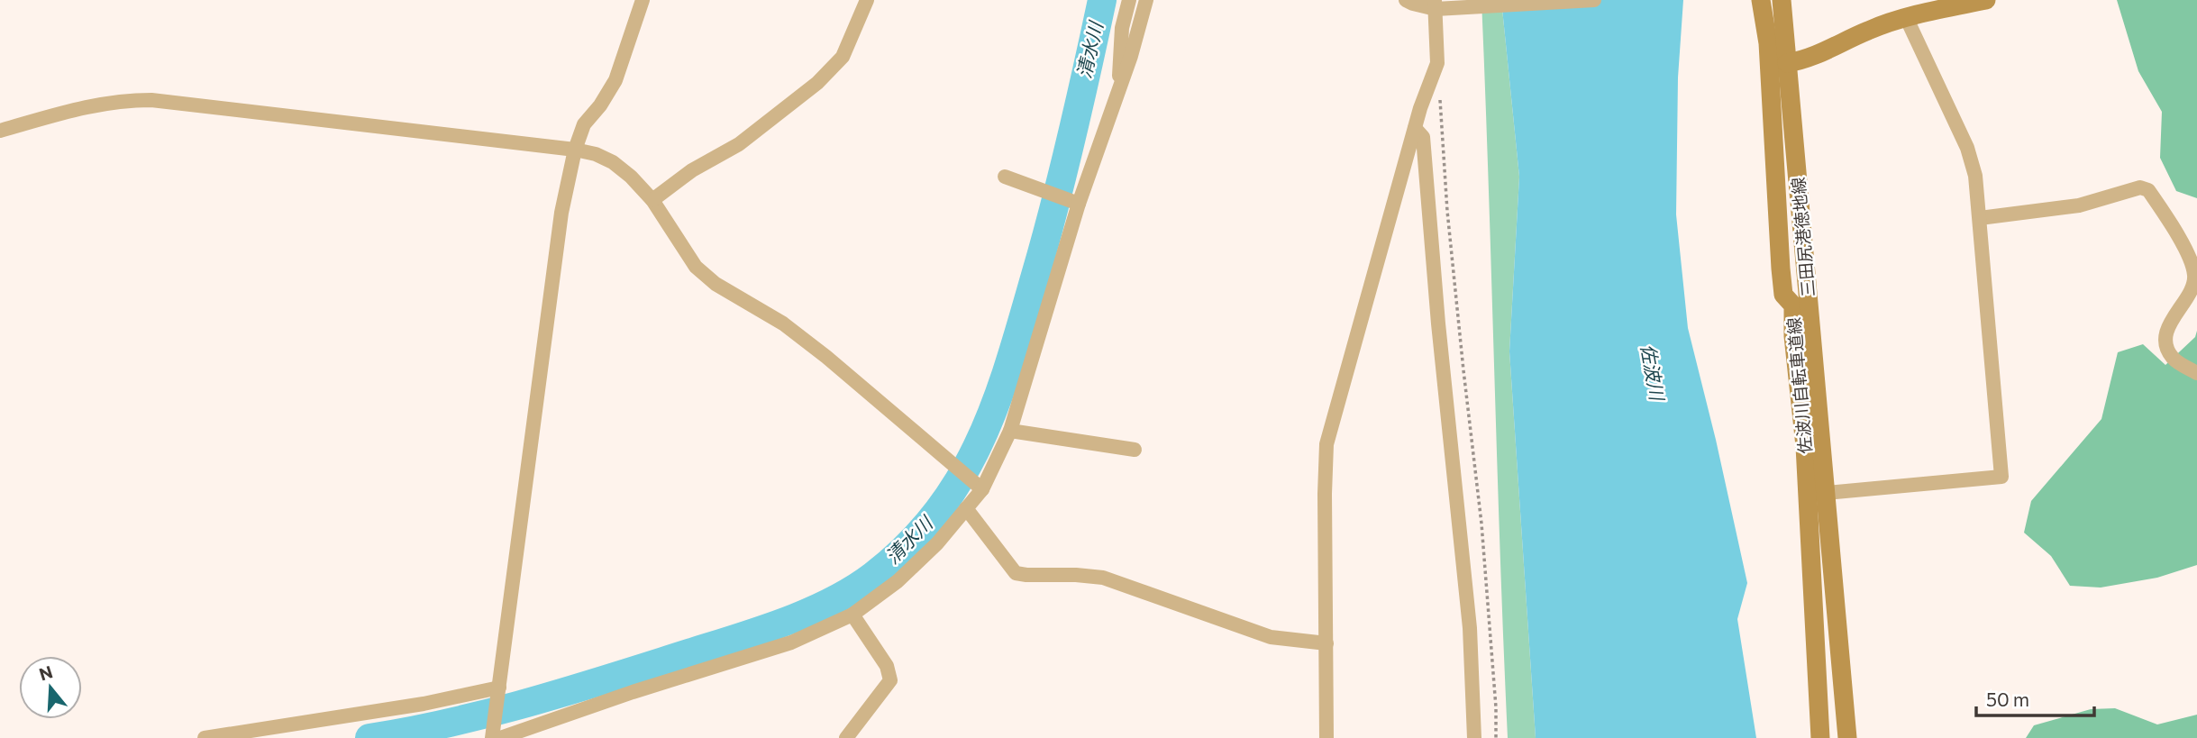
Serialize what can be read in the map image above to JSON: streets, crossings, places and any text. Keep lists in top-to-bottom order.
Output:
{
  "streets": {
    "main road": ["三田尻港徳地線", "佐波川自転車道線"]
  },
  "crossings": [
    ["三田尻港徳地線", "佐波川自転車道線"]
  ],
  "water": ["清水川", "佐波川"],
  "scale_bar": "50 m",
  "north": "top"
}
